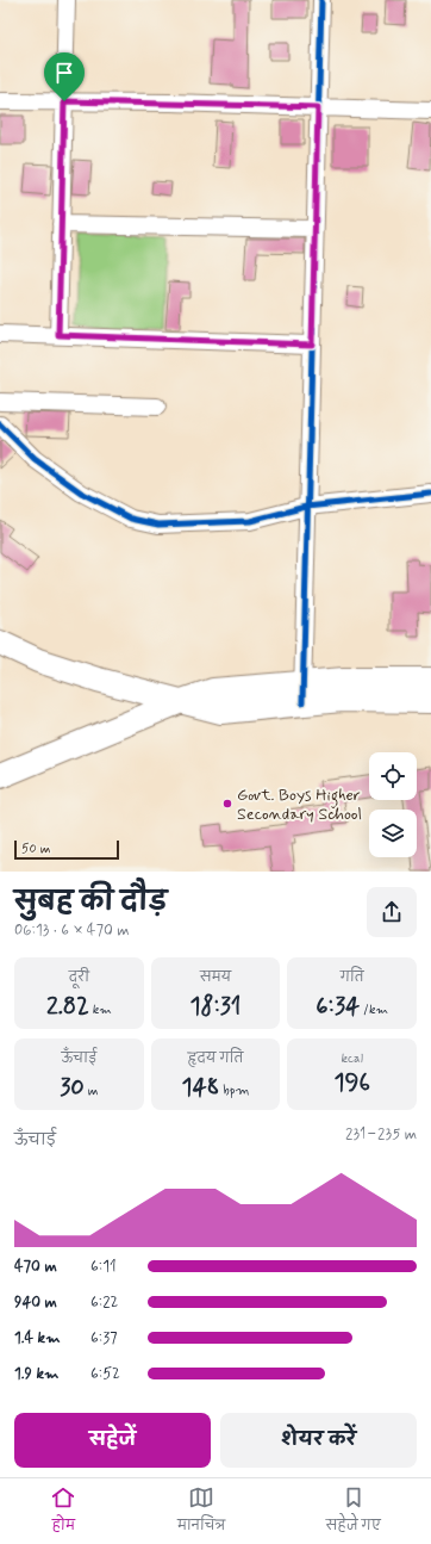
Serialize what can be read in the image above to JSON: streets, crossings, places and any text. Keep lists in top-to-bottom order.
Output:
{
  "places": ["Govt. Boys Higher Secondary School"],
  "scale_bar": "50 m",
  "page": {
    "scale": "50 m",
    "heading": ["सुबह की दौड़", "06:13 · 6 × 470 m"],
    "stats": [
      ["दूरी", "2.82 km"],
      ["समय", "18:31"],
      ["गति", "6:34 /km"],
      ["ऊँचाई", "30 m"],
      ["हृदय गति", "148 bpm"],
      ["kcal", "196"]
    ],
    "chart": ["ऊँचाई", "231–235 m"],
    "list": [
      {
        "name": "470 m",
        "note": "6:11"
      },
      {
        "name": "940 m",
        "note": "6:22"
      },
      {
        "name": "1.4 km",
        "note": "6:37"
      },
      {
        "name": "1.9 km",
        "note": "6:52"
      }
    ],
    "buttons": ["सहेजें", "शेयर करें"],
    "tabs": ["होम", "मानचित्र", "सहेजे गए"]
  }
}
